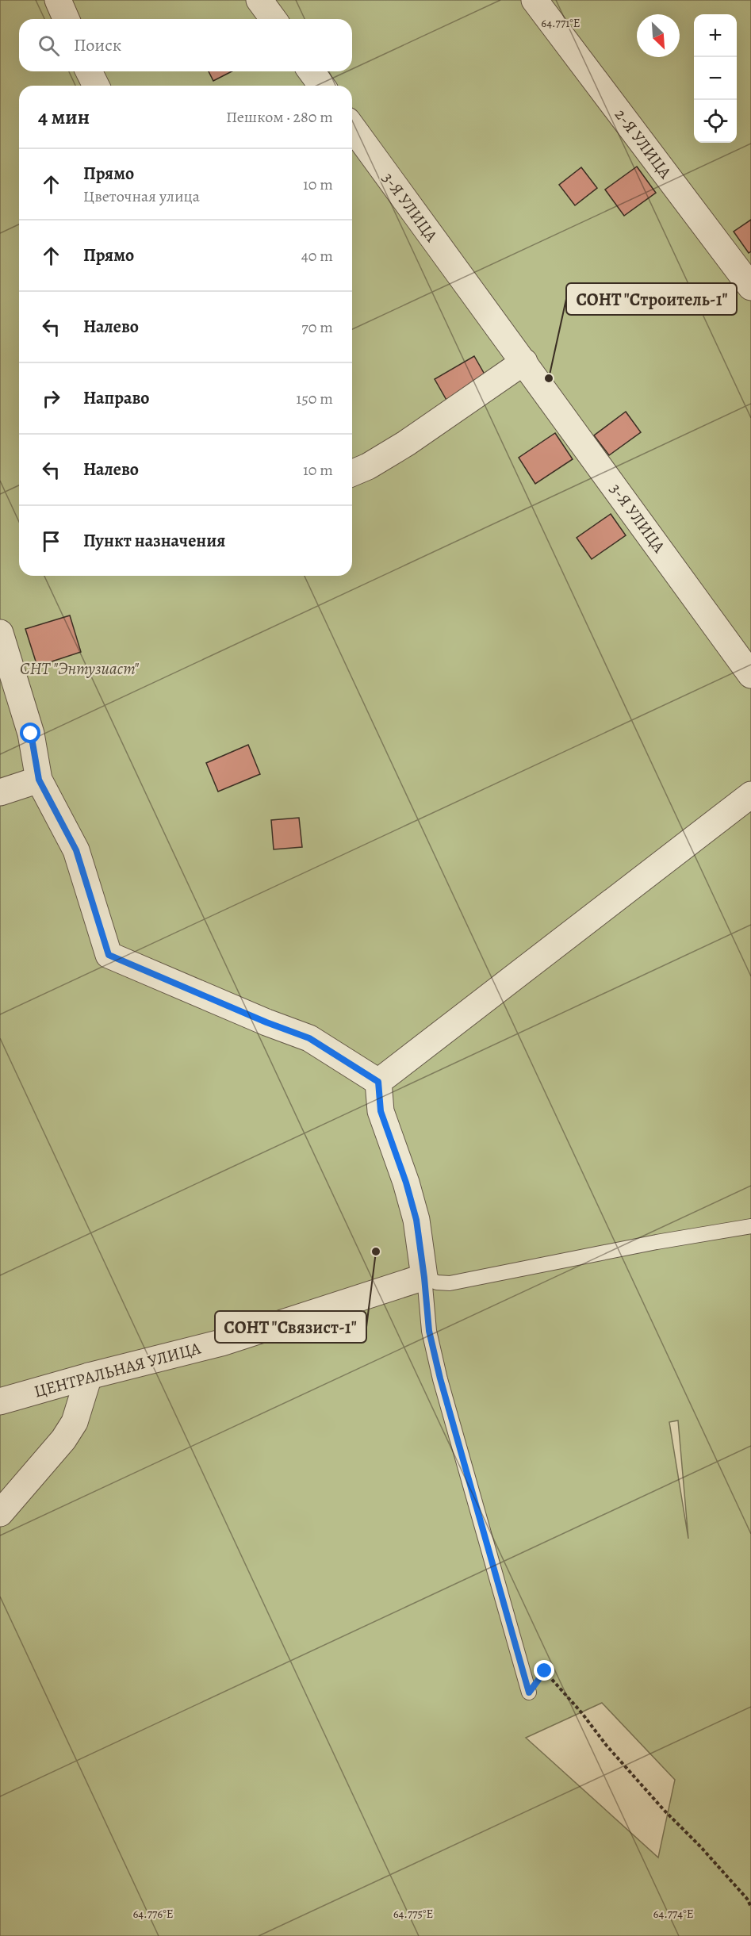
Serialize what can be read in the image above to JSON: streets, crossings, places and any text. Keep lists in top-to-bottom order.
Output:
{
  "streets": {
    "street": ["2-Я УЛИЦА", "3-Я УЛИЦА", "ЦЕНТРАЛЬНАЯ УЛИЦА"]
  },
  "parks": ["СНТ \"Энтузиаст\""],
  "places": ["СОНТ \"Строитель-1\"", "СОНТ \"Связист-1\""],
  "north": "bottom right",
  "page": {
    "map_buttons": ["+", "−"],
    "search": "Поиск",
    "heading": ["4 мин", "Пешком · 280 m"],
    "list": [
      ["Прямо", "Цветочная улица", "10 m"],
      ["Прямо", "40 m"],
      ["Налево", "70 m"],
      ["Направо", "150 m"],
      ["Налево", "10 m"],
      "Пункт назначения"
    ]
  },
  "coordinates": [
    "64.771°E",
    "64.776°E",
    "64.775°E",
    "64.774°E"
  ]
}
